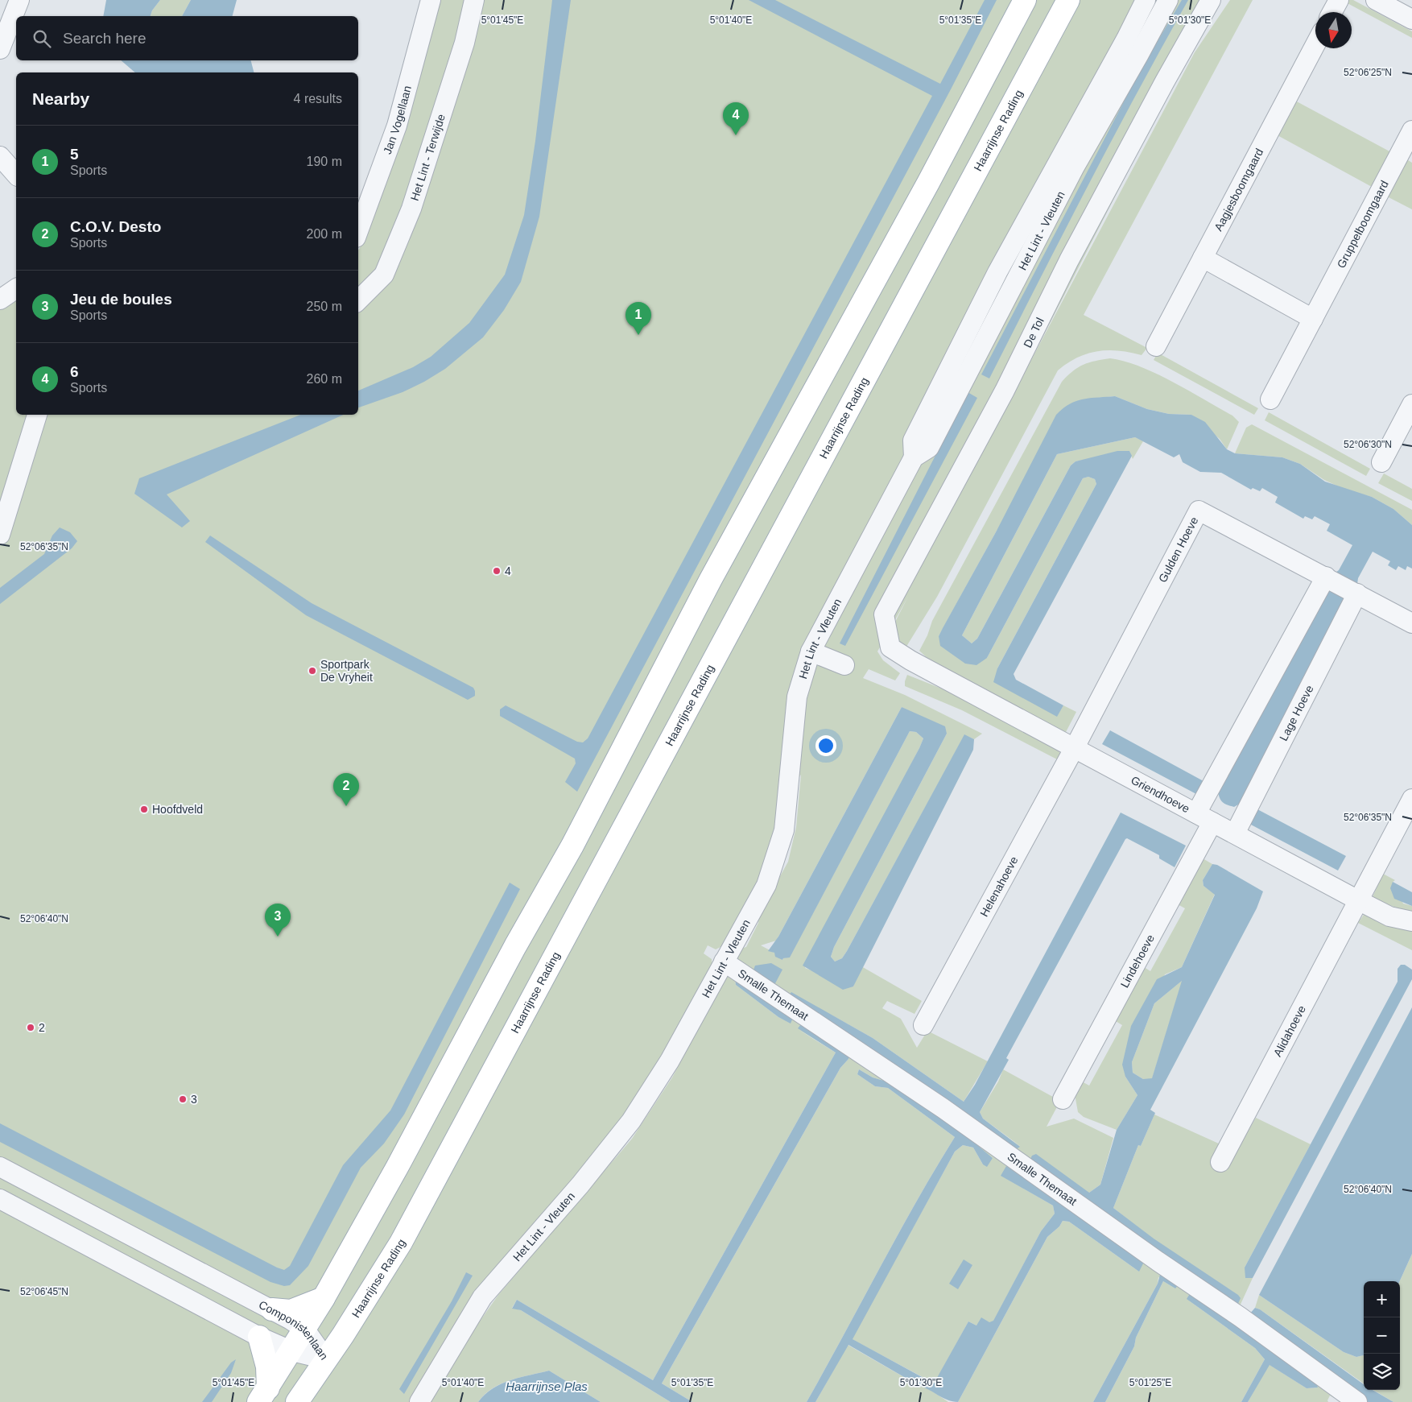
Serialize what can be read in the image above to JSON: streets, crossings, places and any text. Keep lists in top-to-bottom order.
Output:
{
  "streets": {
    "main road": ["Haarrijnse Rading"],
    "street": [
      "Jan Vogellaan",
      "Het Lint - Terwijde",
      "Aagjesboomgaard",
      "Gruppelboomgaard",
      "Het Lint - Vleuten",
      "De Tol",
      "Gulden Hoeve",
      "Lage Hoeve",
      "Griendhoeve",
      "Helenahoeve",
      "Lindehoeve",
      "Smalle Themaat",
      "Alidahoeve",
      "Componistenlaan"
    ]
  },
  "crossings": [
    ["Haarrijnse Rading", "Componistenlaan"],
    ["Het Lint - Vleuten", "Smalle Themaat"],
    ["De Tol", "Griendhoeve"],
    ["Gulden Hoeve", "Lage Hoeve"],
    ["Gulden Hoeve", "Griendhoeve"],
    ["Gulden Hoeve", "Helenahoeve"],
    ["Lage Hoeve", "Griendhoeve"],
    ["Griendhoeve", "Helenahoeve"],
    ["Griendhoeve", "Lindehoeve"],
    ["Griendhoeve", "Alidahoeve"]
  ],
  "water": ["Haarrijnse Plas"],
  "places": [
    "4",
    "Sportpark De Vryheit",
    "Hoofdveld",
    "2",
    "3"
  ],
  "north": "bottom",
  "page": {
    "search": "Search here",
    "heading": ["Nearby", "4 results"],
    "pins": [
      "4",
      "1",
      "2",
      "3"
    ],
    "list": [
      {
        "mark": "1",
        "name": "5",
        "note": "Sports",
        "value": "190 m"
      },
      {
        "mark": "2",
        "name": "C.O.V. Desto",
        "note": "Sports",
        "value": "200 m"
      },
      {
        "mark": "3",
        "name": "Jeu de boules",
        "note": "Sports",
        "value": "250 m"
      },
      {
        "mark": "4",
        "name": "6",
        "note": "Sports",
        "value": "260 m"
      }
    ],
    "map_buttons": ["+", "−"]
  },
  "coordinates": [
    "5°01'45\"E",
    "5°01'40\"E",
    "5°01'35\"E",
    "5°01'30\"E",
    "52°06'25\"N",
    "52°06'30\"N",
    "52°06'35\"N",
    "52°06'40\"N",
    "52°06'45\"N",
    "5°01'25\"E"
  ]
}
